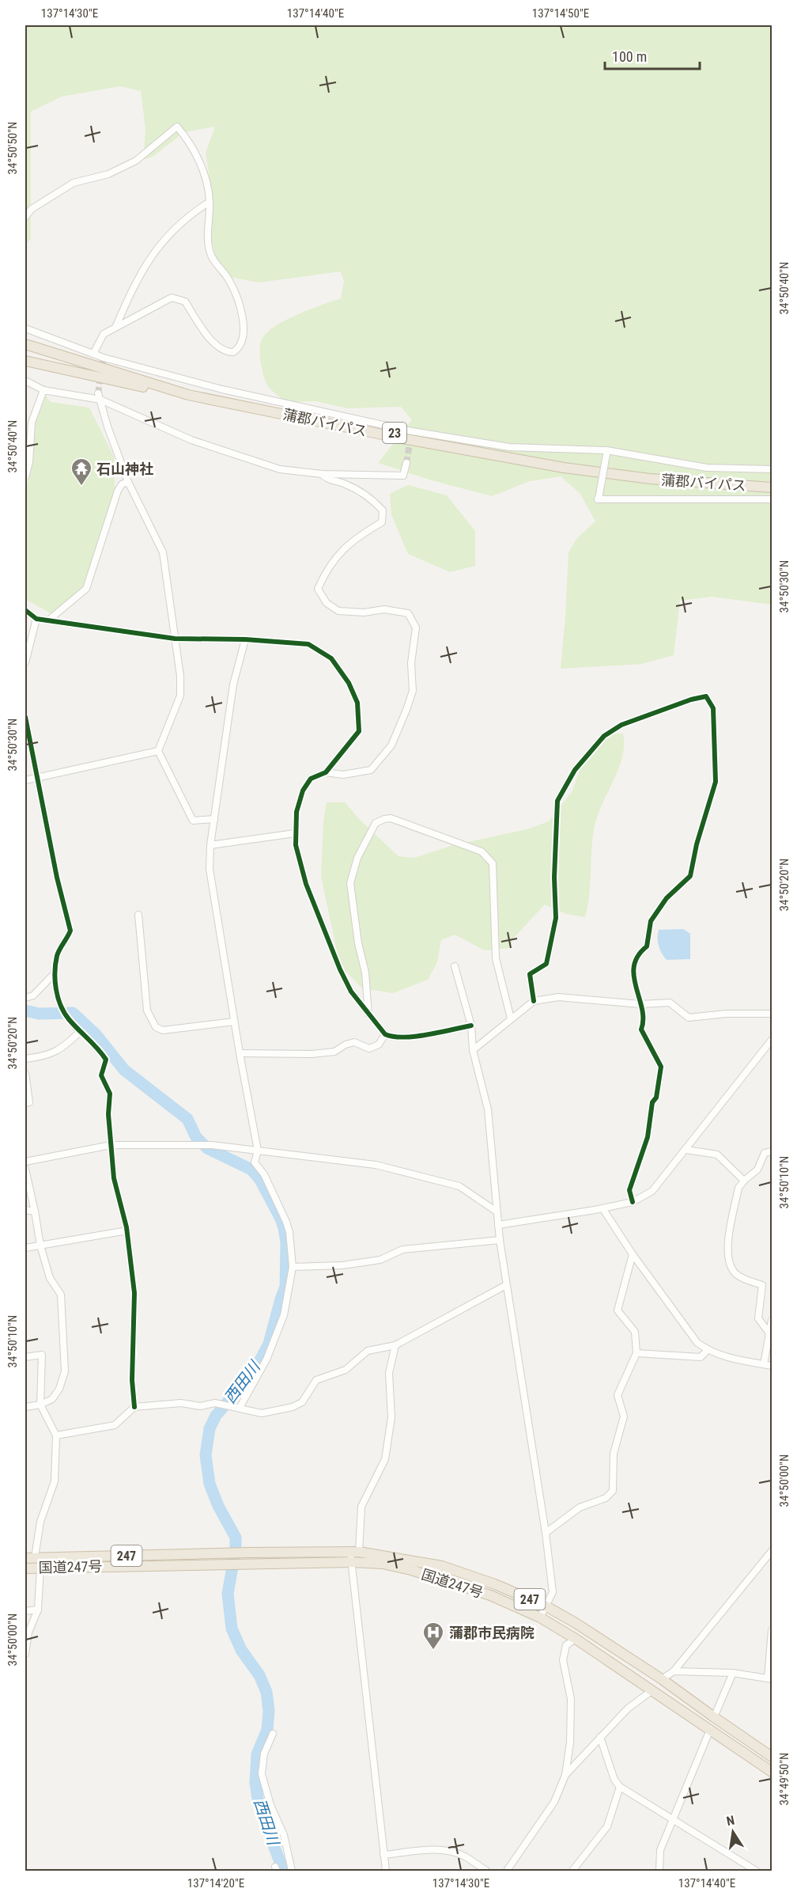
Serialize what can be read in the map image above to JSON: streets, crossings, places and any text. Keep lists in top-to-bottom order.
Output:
{
  "streets": {
    "highway": [
      "蒲郡バイパス",
      "23",
      "247",
      "国道247号"
    ]
  },
  "water": ["西田川"],
  "places": {
    "temple": ["石山神社"],
    "hospital": ["蒲郡市民病院"]
  },
  "scale_bar": "100 m",
  "north": "top",
  "coordinates": [
    "137°14'30\"E",
    "137°14'40\"E",
    "137°14'50\"E",
    "34°50'50\"N",
    "34°50'40\"N",
    "34°50'30\"N",
    "34°50'20\"N",
    "34°50'10\"N",
    "34°50'00\"N",
    "34°49'50\"N",
    "137°14'20\"E"
  ]
}
